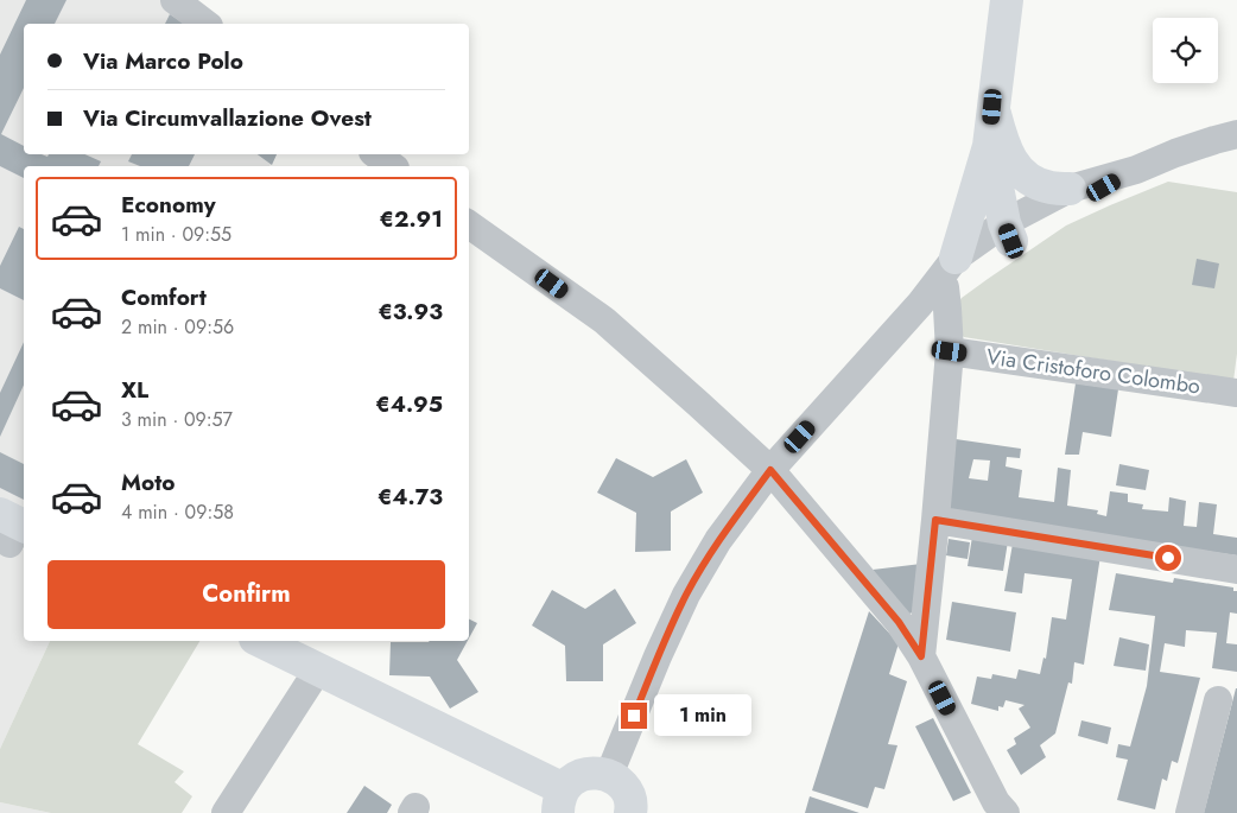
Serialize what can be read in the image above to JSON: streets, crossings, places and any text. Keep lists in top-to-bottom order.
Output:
{
  "streets": {
    "street": ["Via Cristoforo Colombo"]
  },
  "page": {
    "banner": ["Via Marco Polo", "Via Circumvallazione Ovest"],
    "list": [
      {
        "name": "Economy",
        "note": "1 min · 09:55",
        "value": "€2.91"
      },
      {
        "name": "Comfort",
        "note": "2 min · 09:56",
        "value": "€3.93"
      },
      {
        "name": "XL",
        "note": "3 min · 09:57",
        "value": "€4.95"
      },
      {
        "name": "Moto",
        "note": "4 min · 09:58",
        "value": "€4.73"
      }
    ],
    "buttons": "Confirm",
    "bubble": "1 min"
  }
}
